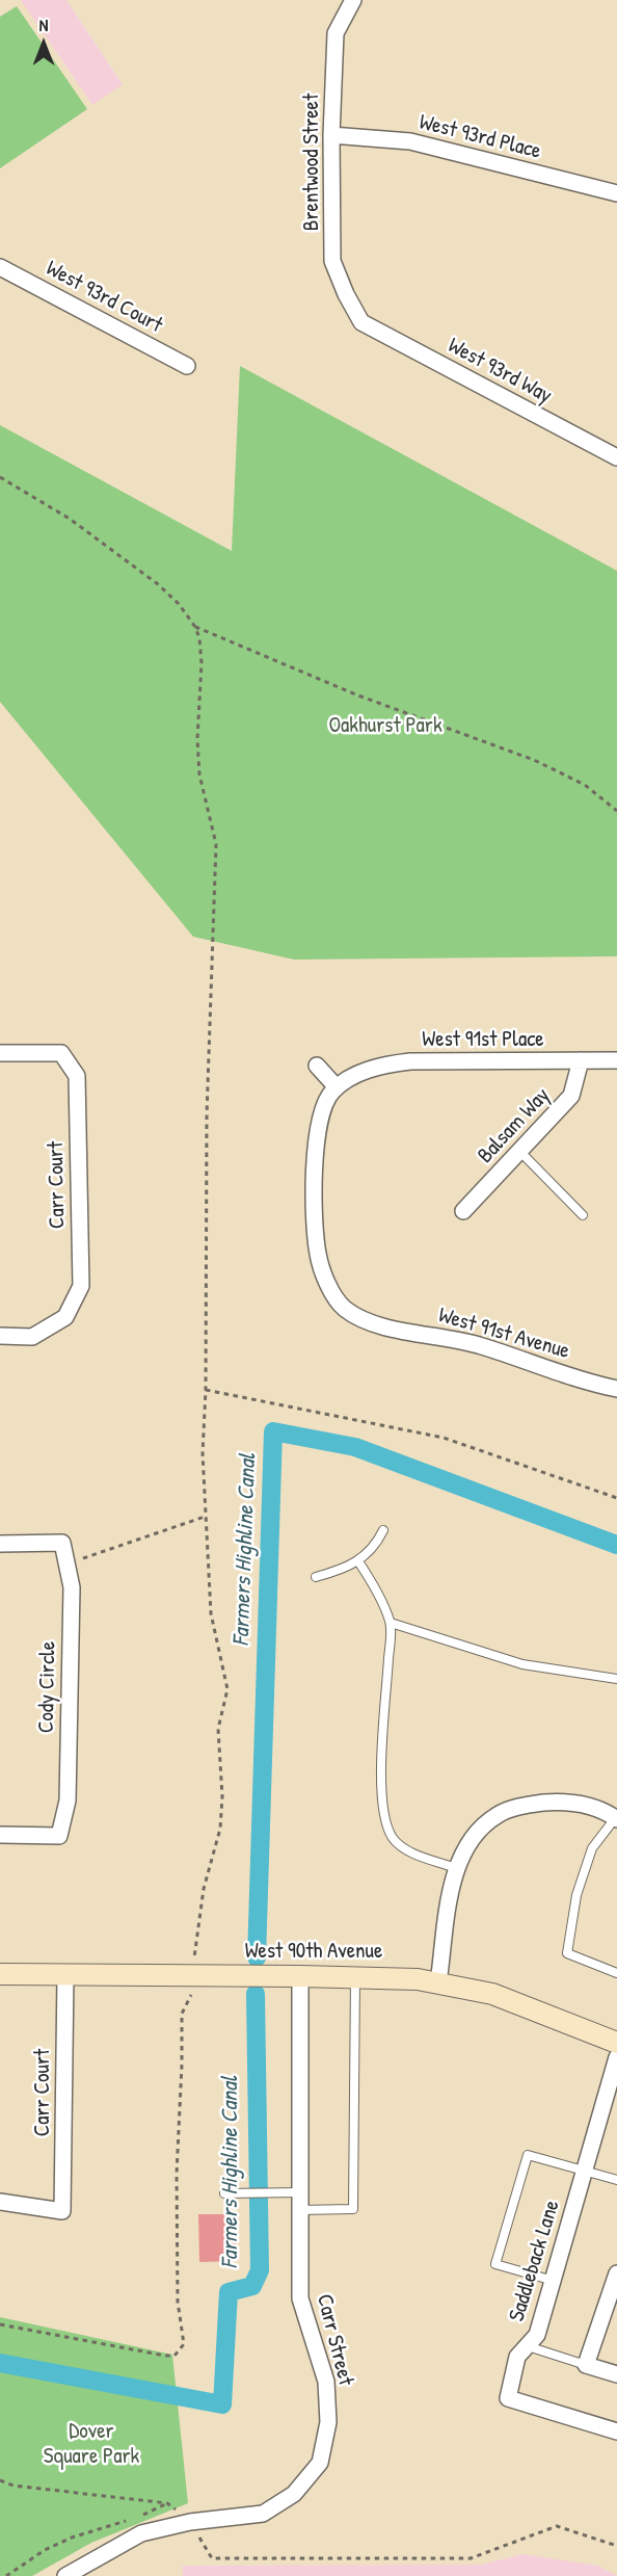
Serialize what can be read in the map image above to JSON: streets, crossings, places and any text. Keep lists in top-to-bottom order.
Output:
{
  "streets": {
    "street": [
      "West 93rd Place",
      "Brentwood Street",
      "West 93rd Court",
      "West 93rd Way",
      "West 91st Place",
      "Balsam Way",
      "Carr Court",
      "West 91st Avenue",
      "Cody Circle",
      "West 90th Avenue",
      "Saddleback Lane",
      "Carr Street"
    ]
  },
  "crossings": [
    ["West 93rd Place", "Brentwood Street"],
    ["Brentwood Street", "West 93rd Way"],
    ["West 91st Place", "Balsam Way"],
    ["West 91st Place", "West 91st Avenue"],
    ["Carr Court", "West 90th Avenue"],
    ["West 90th Avenue", "Carr Street"]
  ],
  "water": ["Farmers Highline Canal"],
  "parks": ["Oakhurst Park", "Dover Square Park"],
  "north": "top"
}
